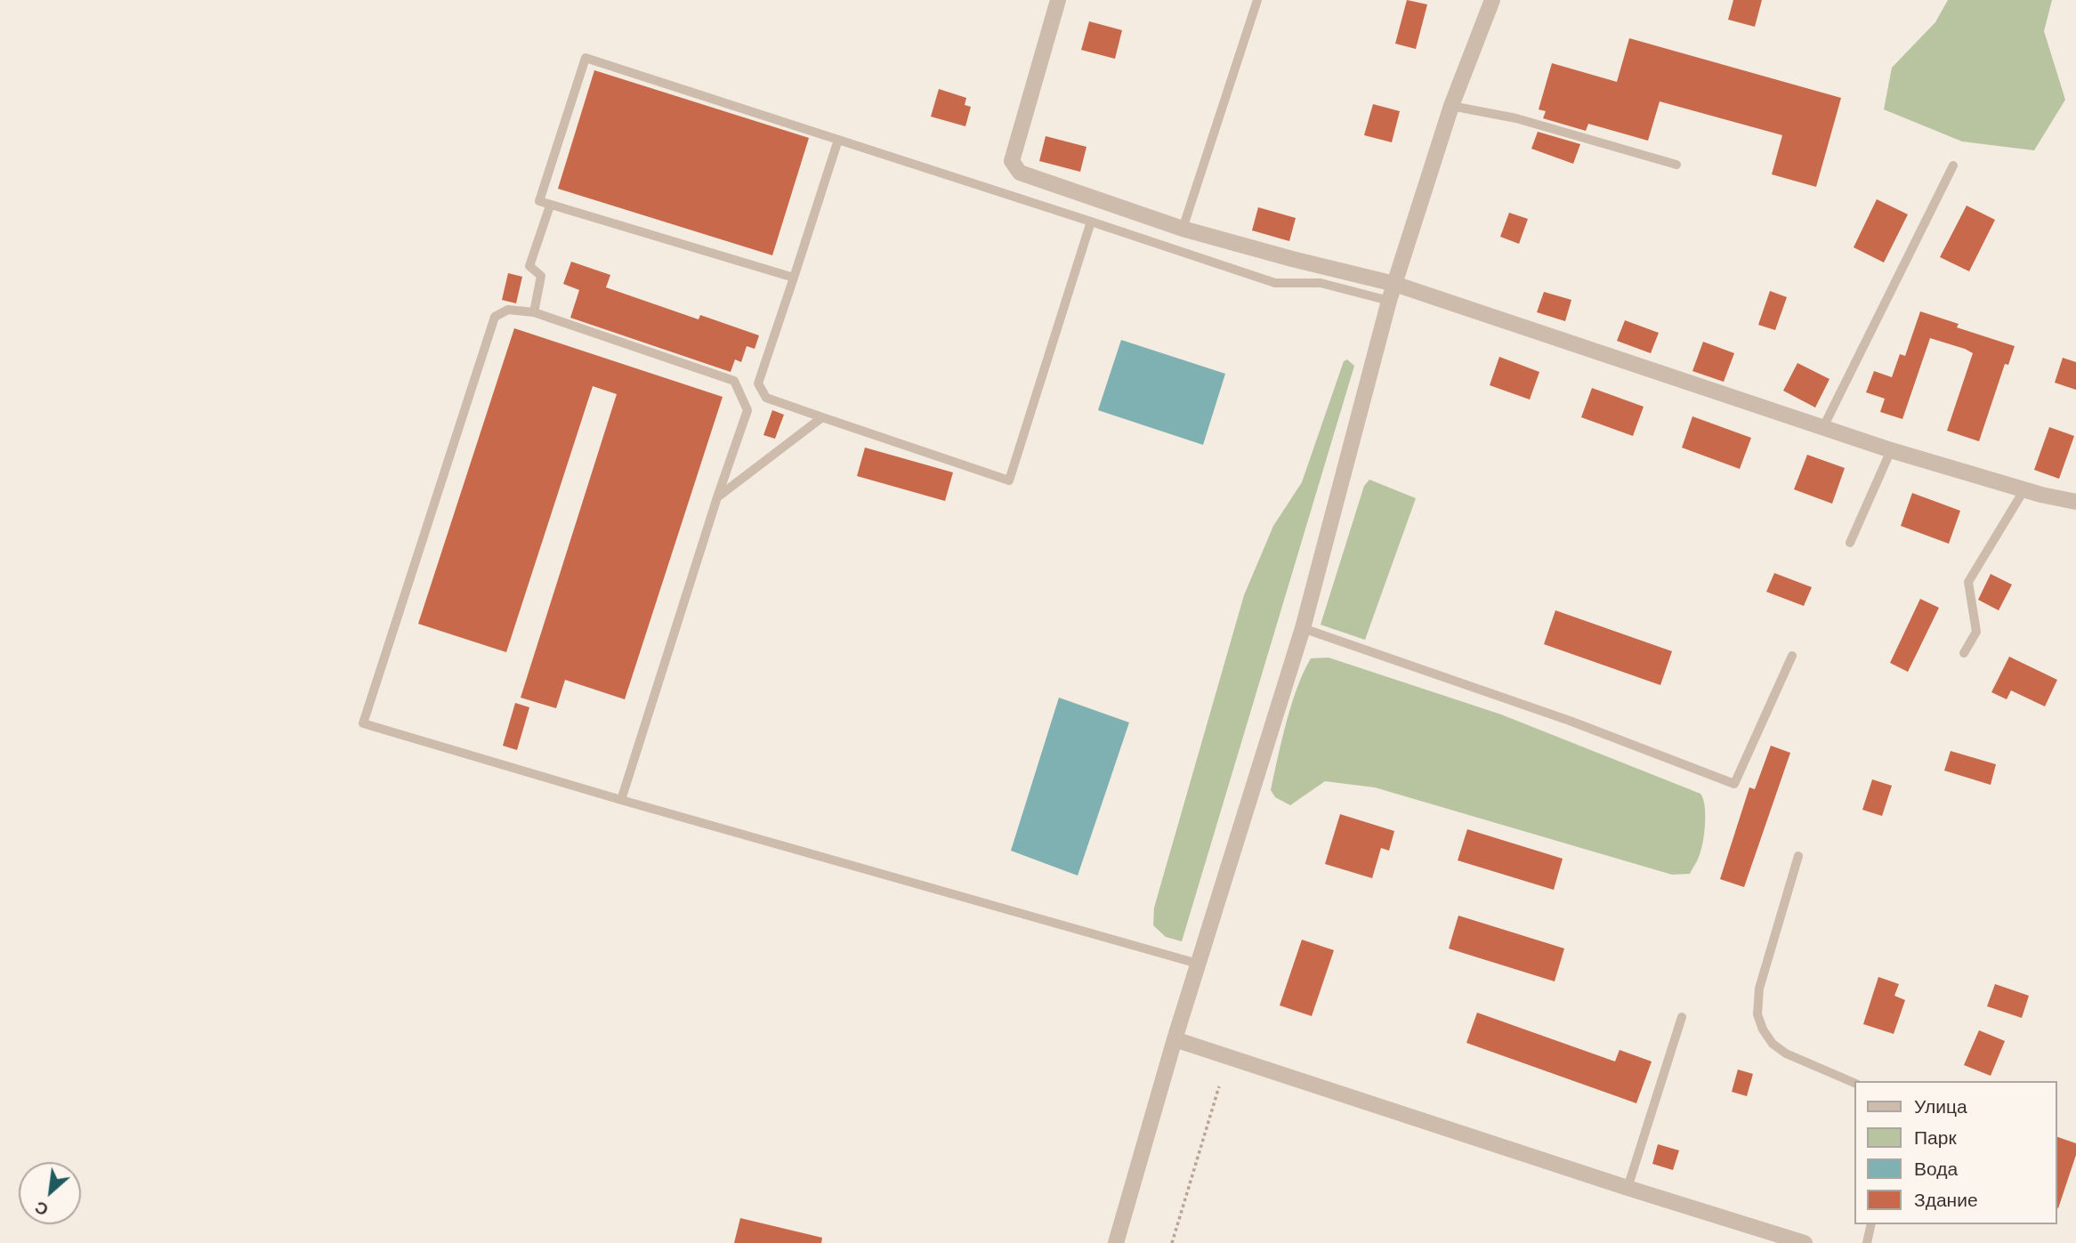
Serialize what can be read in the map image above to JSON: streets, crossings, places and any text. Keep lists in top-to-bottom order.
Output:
{
  "legend": [
    "Улица",
    "Парк",
    "Вода",
    "Здание"
  ],
  "north": "bottom left"
}
